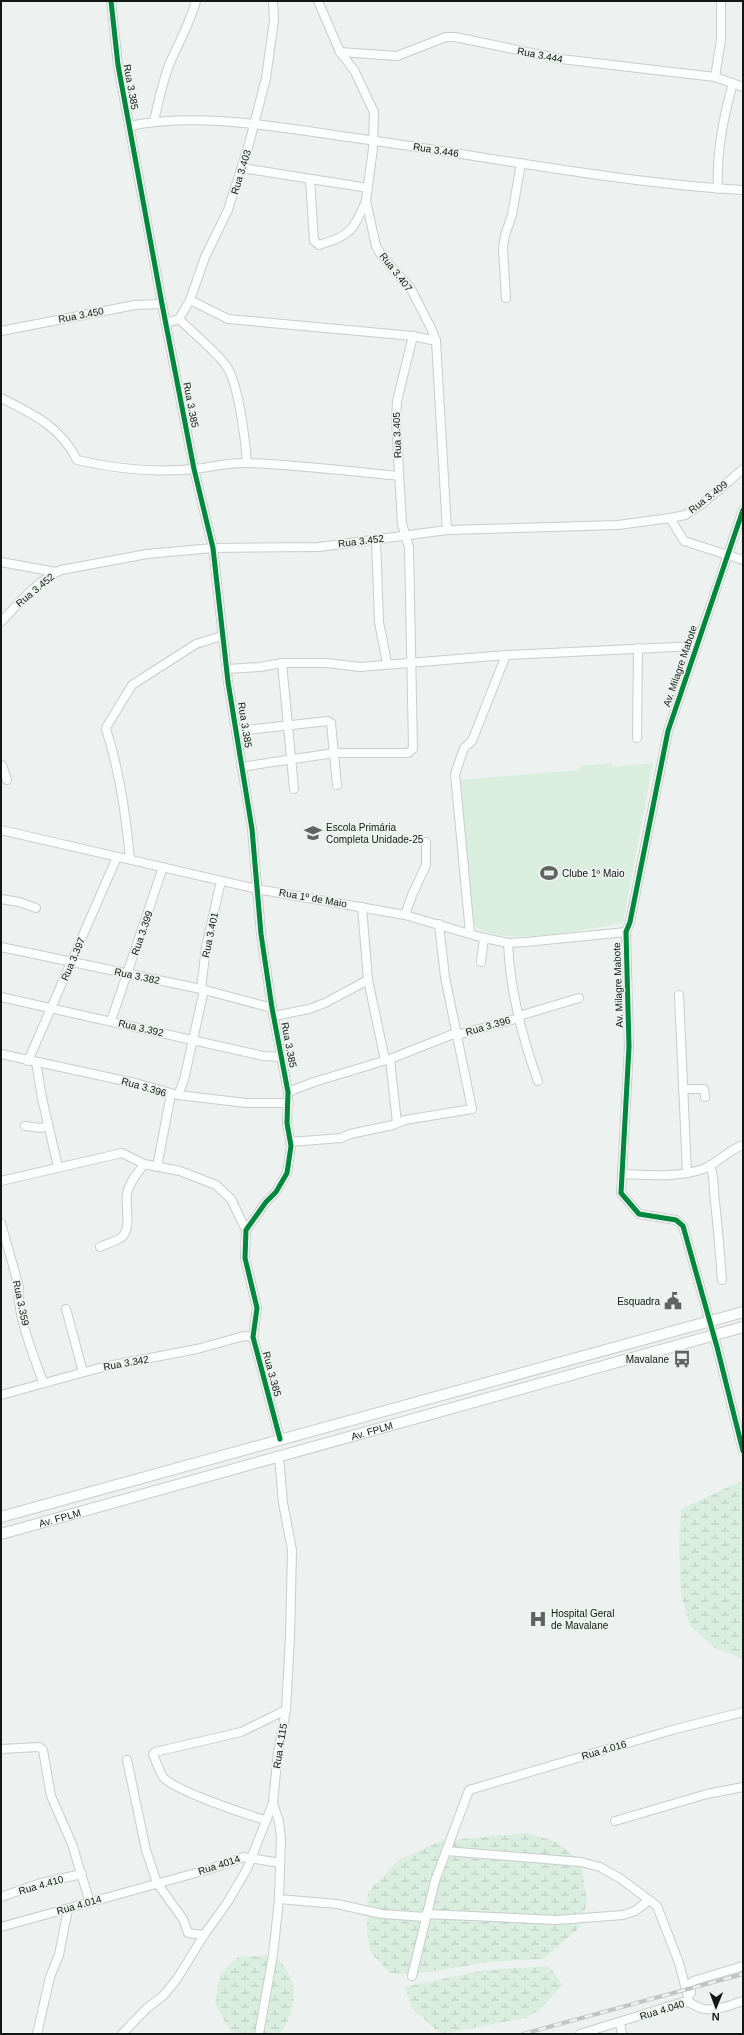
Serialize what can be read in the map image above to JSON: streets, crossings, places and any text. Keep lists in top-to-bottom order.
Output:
{
  "streets": {
    "main road": ["Av. FPLM"],
    "street": [
      "Rua 3.444",
      "Rua 3.385",
      "Rua 3.446",
      "Rua 3.403",
      "Rua 3.407",
      "Rua 3.450",
      "Rua 3.405",
      "Rua 3.409",
      "Rua 3.452",
      "Av. Milagre Mabote",
      "Rua 1º de Maio",
      "Rua 3.399",
      "Rua 3.401",
      "Rua 3.397",
      "Rua 3.382",
      "Rua 3.396",
      "Rua 3.392",
      "Rua 3.359",
      "Rua 3.342",
      "Rua 4.115",
      "Rua 4.016",
      "Rua 4014",
      "Rua 4.410",
      "Rua 4.014",
      "Rua 4.040"
    ]
  },
  "crossings": [
    ["Rua 3.444", "Rua 3.407"],
    ["Rua 3.385", "Rua 3.446"],
    ["Rua 3.385", "Rua 3.450"],
    ["Rua 3.385", "Rua 3.452"],
    ["Rua 3.385", "Rua 1º de Maio"],
    ["Rua 3.385", "Rua 3.382"],
    ["Rua 3.385", "Rua 3.396"],
    ["Rua 3.385", "Rua 3.392"],
    ["Rua 3.385", "Rua 3.342"],
    ["Rua 3.385", "Av. FPLM"],
    ["Rua 3.446", "Rua 3.403"],
    ["Rua 3.446", "Rua 3.407"],
    ["Rua 3.407", "Rua 3.452"],
    ["Rua 3.405", "Rua 3.452"],
    ["Rua 3.409", "Rua 3.452"],
    ["Av. Milagre Mabote", "Rua 1º de Maio"],
    ["Av. Milagre Mabote", "Av. FPLM"],
    ["Rua 1º de Maio", "Rua 3.399"],
    ["Rua 1º de Maio", "Rua 3.401"],
    ["Rua 1º de Maio", "Rua 3.397"],
    ["Rua 3.399", "Rua 3.382"],
    ["Rua 3.399", "Rua 3.392"],
    ["Rua 3.401", "Rua 3.382"],
    ["Rua 3.401", "Rua 3.396"],
    ["Rua 3.401", "Rua 3.392"],
    ["Rua 3.397", "Rua 3.382"],
    ["Rua 3.397", "Rua 3.396"],
    ["Rua 3.397", "Rua 3.392"],
    ["Rua 3.359", "Rua 3.342"],
    ["Av. FPLM", "Rua 4.115"],
    ["Rua 4.115", "Rua 4014"],
    ["Rua 4014", "Rua 4.014"]
  ],
  "places": {
    "school or university": ["Escola Primária Completa Unidade-25"],
    "sports": ["Clube 1º Maio"],
    "public building": ["Esquadra"],
    "bus stop": ["Mavalane"],
    "hospital": ["Hospital Geral de Mavalane"]
  },
  "north": "bottom"
}
